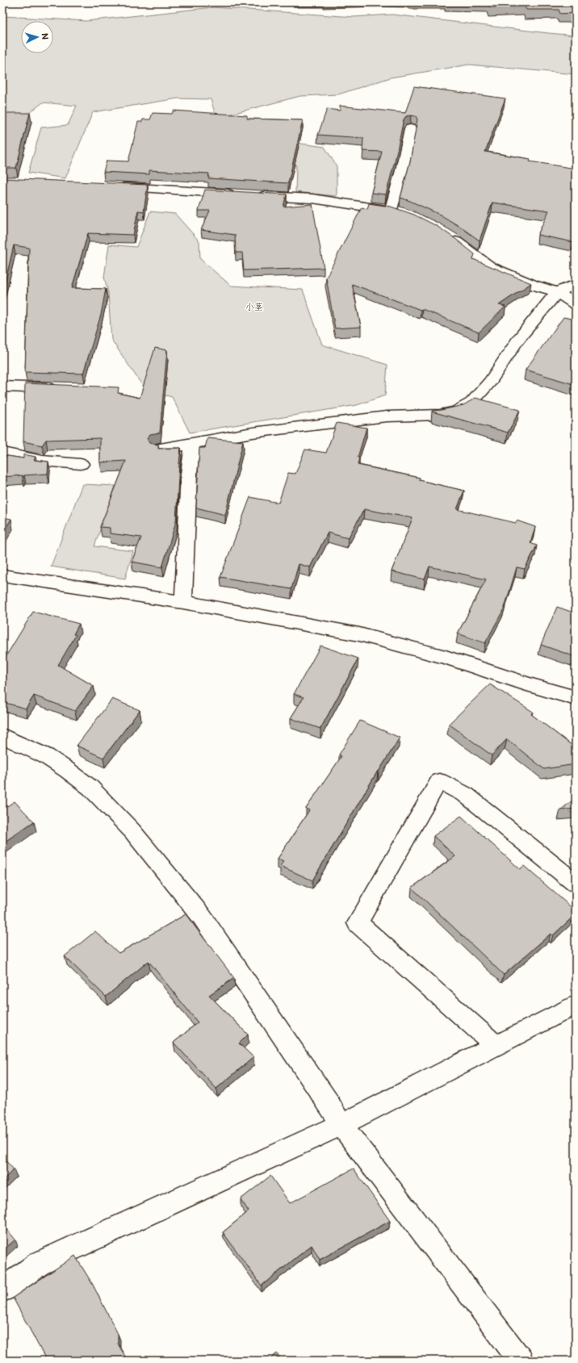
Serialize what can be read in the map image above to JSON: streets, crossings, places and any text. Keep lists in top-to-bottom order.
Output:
{
  "districts": ["小茎"],
  "north": "right"
}
